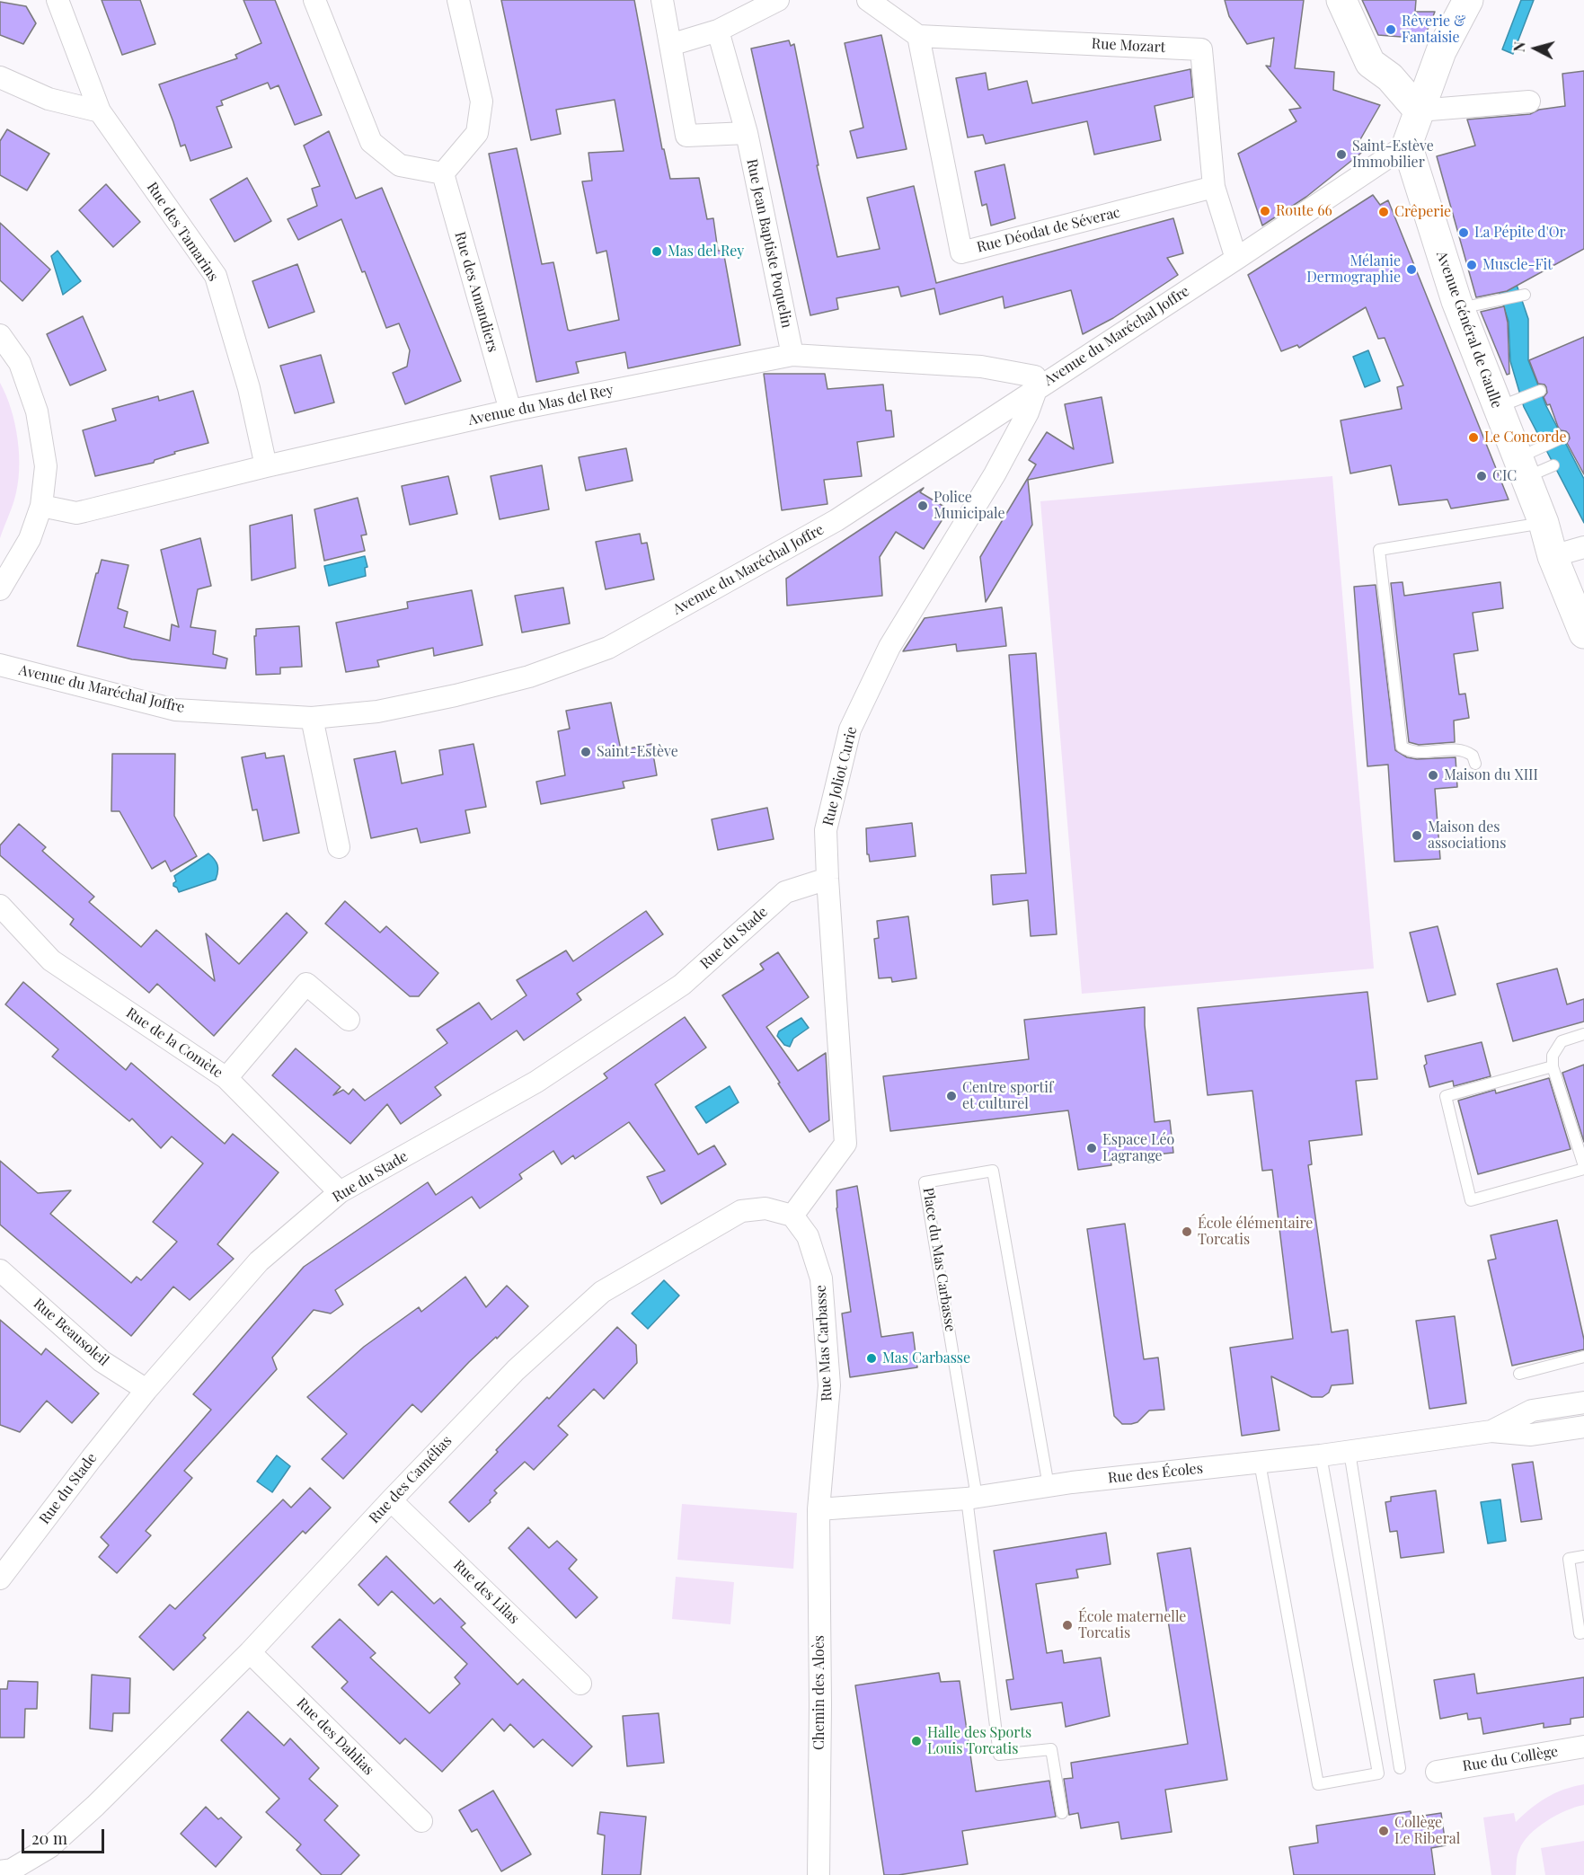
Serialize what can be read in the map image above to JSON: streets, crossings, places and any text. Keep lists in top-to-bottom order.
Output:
{
  "streets": {
    "main road": ["Avenue Général de Gaulle"],
    "street": [
      "Rue Mozart",
      "Rue Déodat de Séverac",
      "Rue des Tamarins",
      "Rue Jean Baptiste Poquelin",
      "Rue des Amandiers",
      "Avenue du Maréchal Joffre",
      "Avenue du Mas del Rey",
      "Rue Joliot Curie",
      "Rue du Stade",
      "Rue de la Comète",
      "Rue Beausoleil",
      "Rue Mas Carbasse",
      "Rue des Écoles",
      "Rue des Camélias",
      "Rue des Lilas",
      "Chemin des Aloès",
      "Rue des Dahlias",
      "Rue du Collège"
    ],
    "lane": ["Place du Mas Carbasse"]
  },
  "crossings": [
    ["Rue Mozart", "Rue Déodat de Séverac"],
    ["Rue des Tamarins", "Avenue du Mas del Rey"],
    ["Rue Jean Baptiste Poquelin", "Avenue du Mas del Rey"],
    ["Rue des Amandiers", "Avenue du Mas del Rey"],
    ["Avenue Général de Gaulle", "Avenue du Maréchal Joffre"],
    ["Avenue du Maréchal Joffre", "Avenue du Mas del Rey"],
    ["Avenue du Maréchal Joffre", "Rue Joliot Curie"],
    ["Avenue du Mas del Rey", "Rue Joliot Curie"],
    ["Rue Joliot Curie", "Rue du Stade"],
    ["Rue Joliot Curie", "Rue Mas Carbasse"],
    ["Rue Joliot Curie", "Rue des Camélias"],
    ["Rue du Stade", "Rue de la Comète"],
    ["Rue du Stade", "Rue Beausoleil"],
    ["Place du Mas Carbasse", "Rue des Écoles"],
    ["Rue Mas Carbasse", "Rue des Écoles"],
    ["Rue Mas Carbasse", "Rue des Camélias"],
    ["Rue Mas Carbasse", "Chemin des Aloès"],
    ["Rue des Écoles", "Chemin des Aloès"],
    ["Rue des Camélias", "Rue des Lilas"],
    ["Rue des Camélias", "Rue des Dahlias"]
  ],
  "places": [
    "Rêverie & Fantaisie",
    "Saint-Estève Immobilier",
    "Route 66",
    "Crêperie",
    "La Pépite d'Or",
    "Mas del Rey",
    "Muscle-Fit",
    "Mélanie Dermographie",
    "Le Concorde",
    "CIC",
    "Police Municipale",
    "Saint-Estève",
    "Maison du XIII",
    "Maison des associations",
    "Centre sportif et culturel",
    "Espace Léo Lagrange",
    "École élémentaire Torcatis",
    "Mas Carbasse",
    "École maternelle Torcatis",
    "Halle des Sports Louis Torcatis",
    "Collège Le Riberal"
  ],
  "scale_bar": "20 m",
  "north": "left"
}
